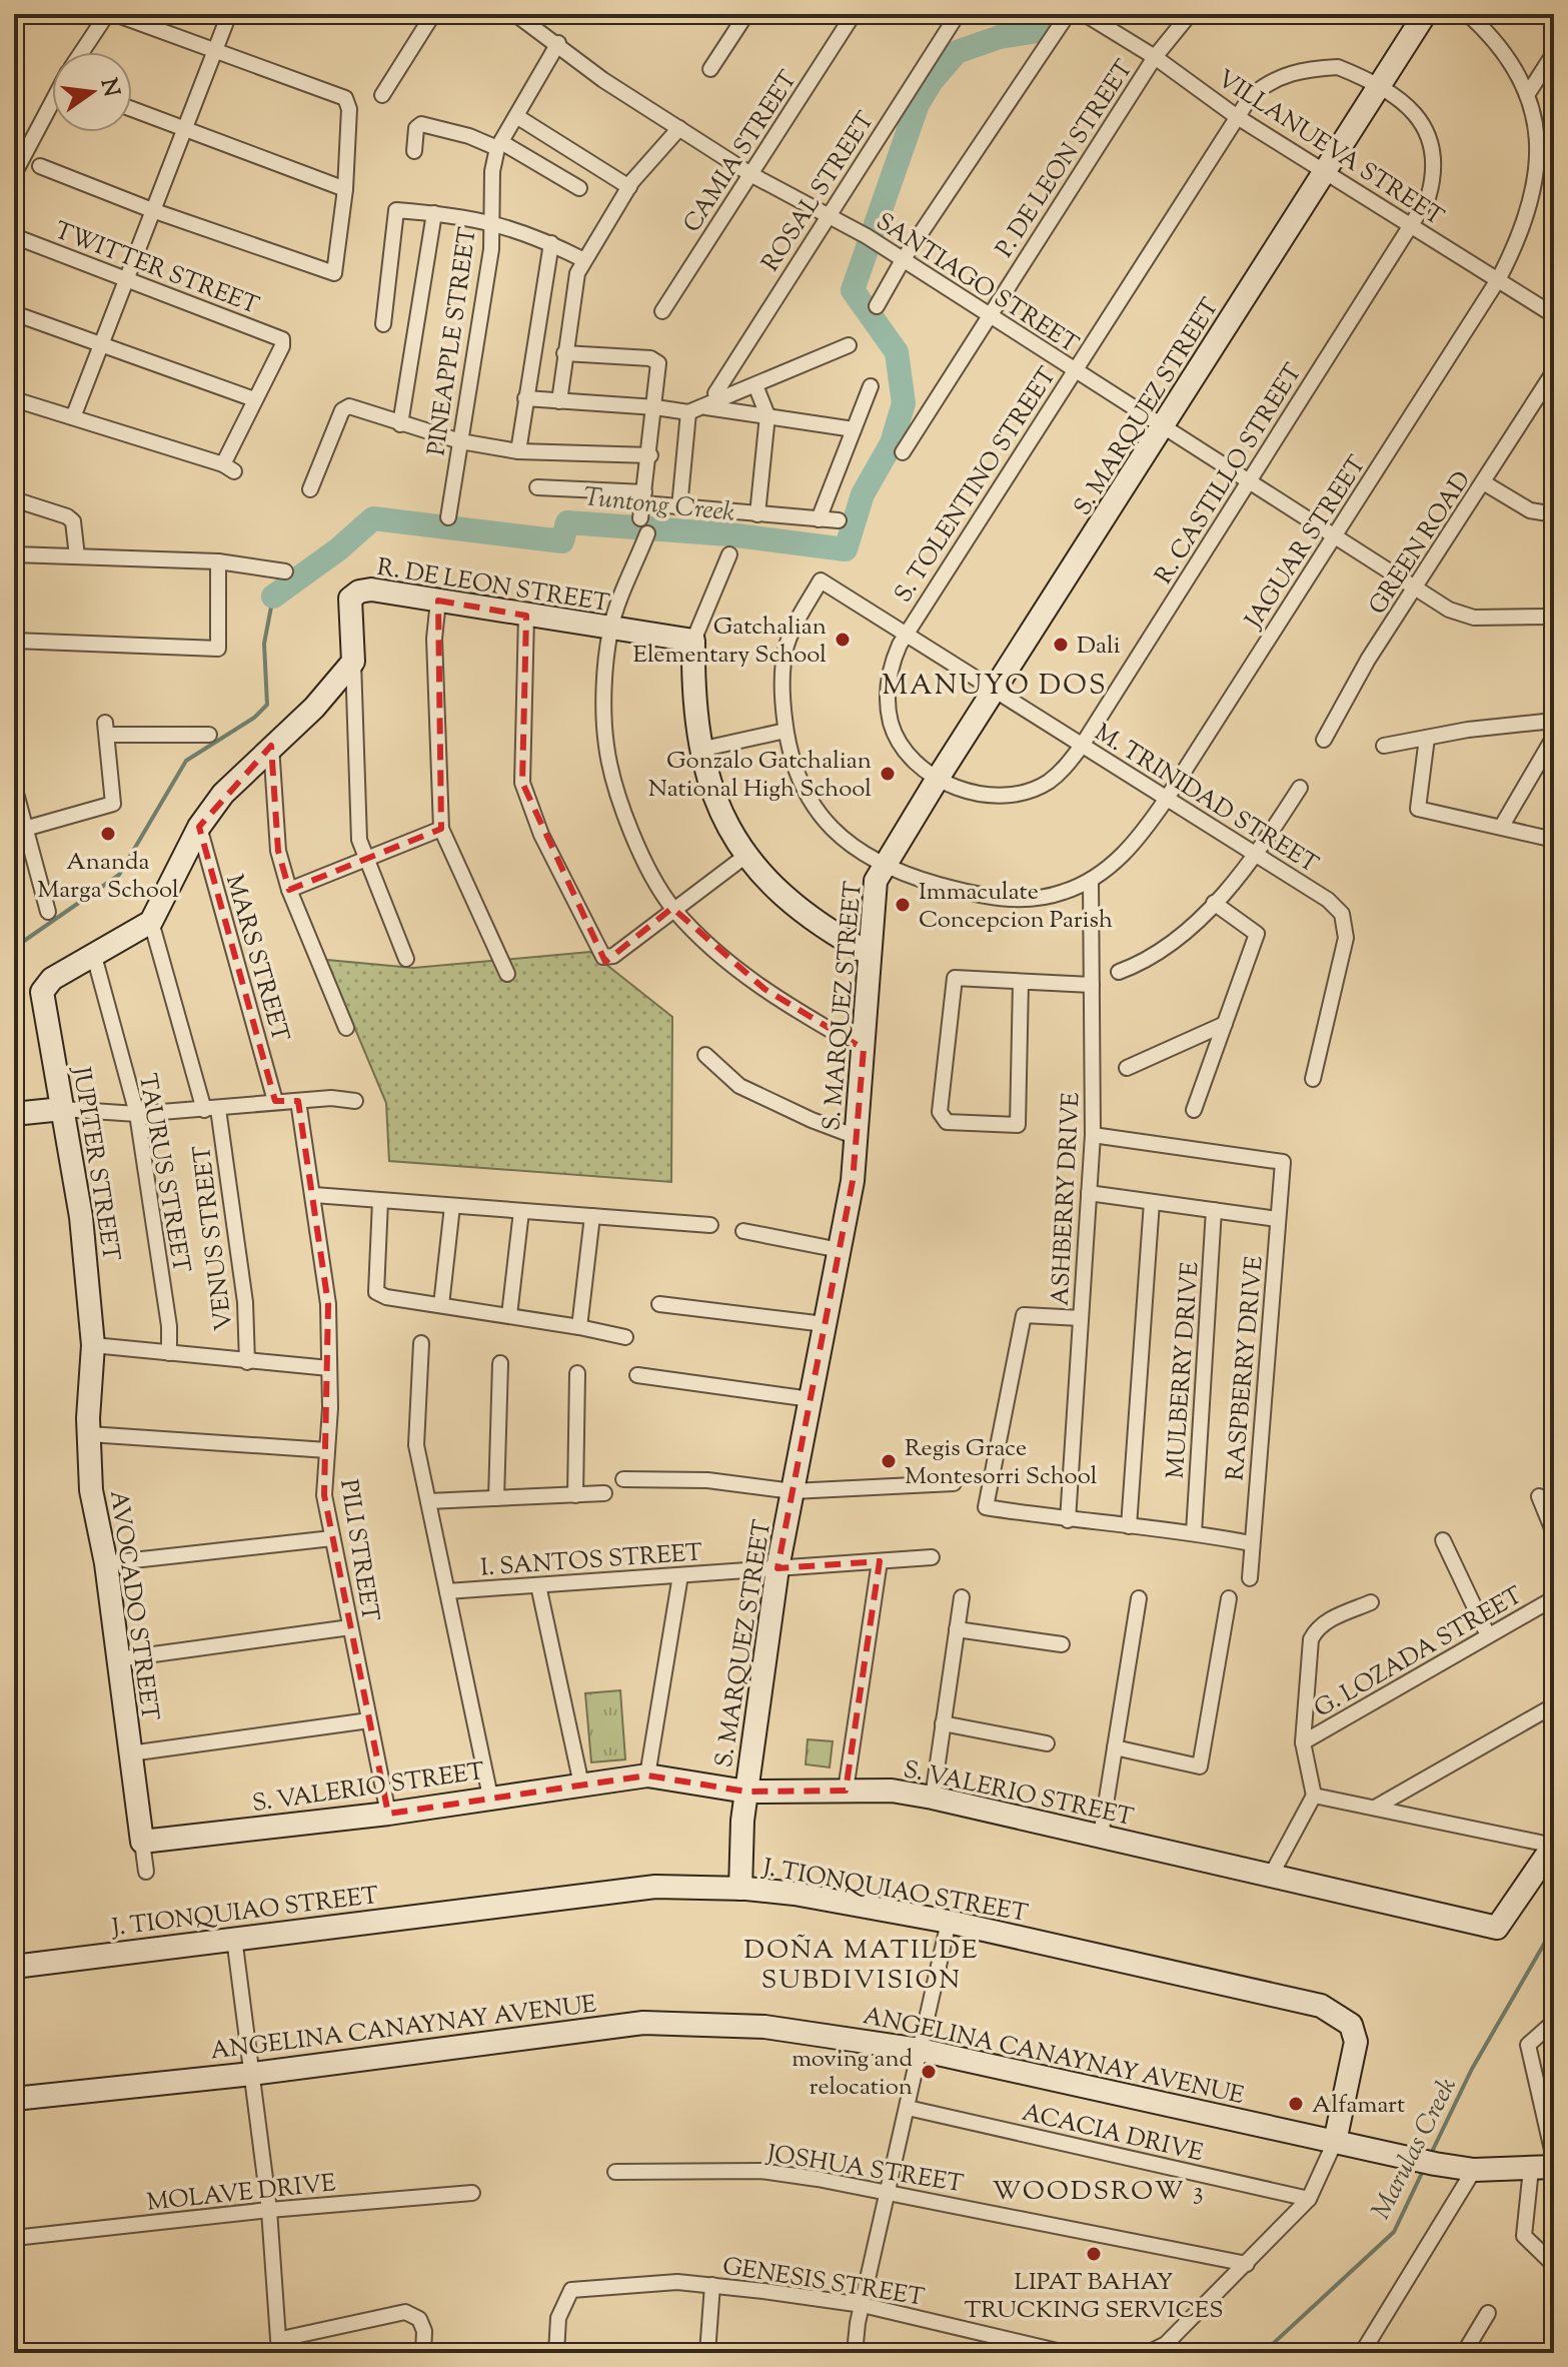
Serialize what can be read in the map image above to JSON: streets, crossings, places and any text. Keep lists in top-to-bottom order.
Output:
{
  "streets": {
    "street": [
      "VILLANUEVA STREET",
      "CAMIA STREET",
      "P. DE LEON STREET",
      "ROSAL STREET",
      "TWITTER STREET",
      "SANTIAGO STREET",
      "PINEAPPLE STREET",
      "S. MARQUEZ STREET",
      "R. CASTILLO STREET",
      "S. TOLENTINO STREET",
      "JAGUAR STREET",
      "GREEN ROAD",
      "R. DE LEON STREET",
      "M. TRINIDAD STREET",
      "MARS STREET",
      "JUPITER STREET",
      "TAURUS STREET",
      "ASHBERRY DRIVE",
      "VENUS STREET",
      "RASPBERRY DRIVE",
      "MULBERRY DRIVE",
      "PILI STREET",
      "I. SANTOS STREET",
      "AVOCADO STREET",
      "G. LOZADA STREET",
      "S. VALERIO STREET",
      "J. TIONQUIAO STREET",
      "ANGELINA CANAYNAY AVENUE",
      "ACACIA DRIVE",
      "JOSHUA STREET",
      "MOLAVE DRIVE",
      "GENESIS STREET"
    ]
  },
  "crossings": [
    ["VILLANUEVA STREET", "P. DE LEON STREET"],
    ["VILLANUEVA STREET", "S. MARQUEZ STREET"],
    ["VILLANUEVA STREET", "R. CASTILLO STREET"],
    ["VILLANUEVA STREET", "S. TOLENTINO STREET"],
    ["VILLANUEVA STREET", "JAGUAR STREET"],
    ["CAMIA STREET", "SANTIAGO STREET"],
    ["P. DE LEON STREET", "SANTIAGO STREET"],
    ["ROSAL STREET", "SANTIAGO STREET"],
    ["SANTIAGO STREET", "PINEAPPLE STREET"],
    ["SANTIAGO STREET", "S. MARQUEZ STREET"],
    ["SANTIAGO STREET", "R. CASTILLO STREET"],
    ["SANTIAGO STREET", "S. TOLENTINO STREET"],
    ["SANTIAGO STREET", "JAGUAR STREET"],
    ["SANTIAGO STREET", "GREEN ROAD"],
    ["S. MARQUEZ STREET", "R. CASTILLO STREET"],
    ["S. MARQUEZ STREET", "S. TOLENTINO STREET"],
    ["S. MARQUEZ STREET", "JAGUAR STREET"],
    ["S. MARQUEZ STREET", "M. TRINIDAD STREET"],
    ["S. MARQUEZ STREET", "I. SANTOS STREET"],
    ["S. MARQUEZ STREET", "S. VALERIO STREET"],
    ["S. MARQUEZ STREET", "J. TIONQUIAO STREET"],
    ["R. CASTILLO STREET", "S. TOLENTINO STREET"],
    ["R. CASTILLO STREET", "M. TRINIDAD STREET"],
    ["S. TOLENTINO STREET", "M. TRINIDAD STREET"],
    ["JAGUAR STREET", "M. TRINIDAD STREET"],
    ["JAGUAR STREET", "ASHBERRY DRIVE"],
    ["JUPITER STREET", "TAURUS STREET"],
    ["JUPITER STREET", "AVOCADO STREET"],
    ["ASHBERRY DRIVE", "RASPBERRY DRIVE"],
    ["PILI STREET", "S. VALERIO STREET"],
    ["AVOCADO STREET", "S. VALERIO STREET"],
    ["J. TIONQUIAO STREET", "ANGELINA CANAYNAY AVENUE"]
  ],
  "districts": ["MANUYO DOS", "DOÑA MATILDE SUBDIVISION", "WOODSROW 3"],
  "water": ["Tuntong Creek", "Marulas Creek"],
  "places": [
    "Gatchalian Elementary School",
    "Dali",
    "Gonzalo Gatchalian National High School",
    "Ananda Marga School",
    "Immaculate Concepcion Parish",
    "Regis Grace Montesorri School",
    "moving and relocation",
    "Alfamart",
    "LIPAT BAHAY TRUCKING SERVICES"
  ],
  "north": "right"
}
